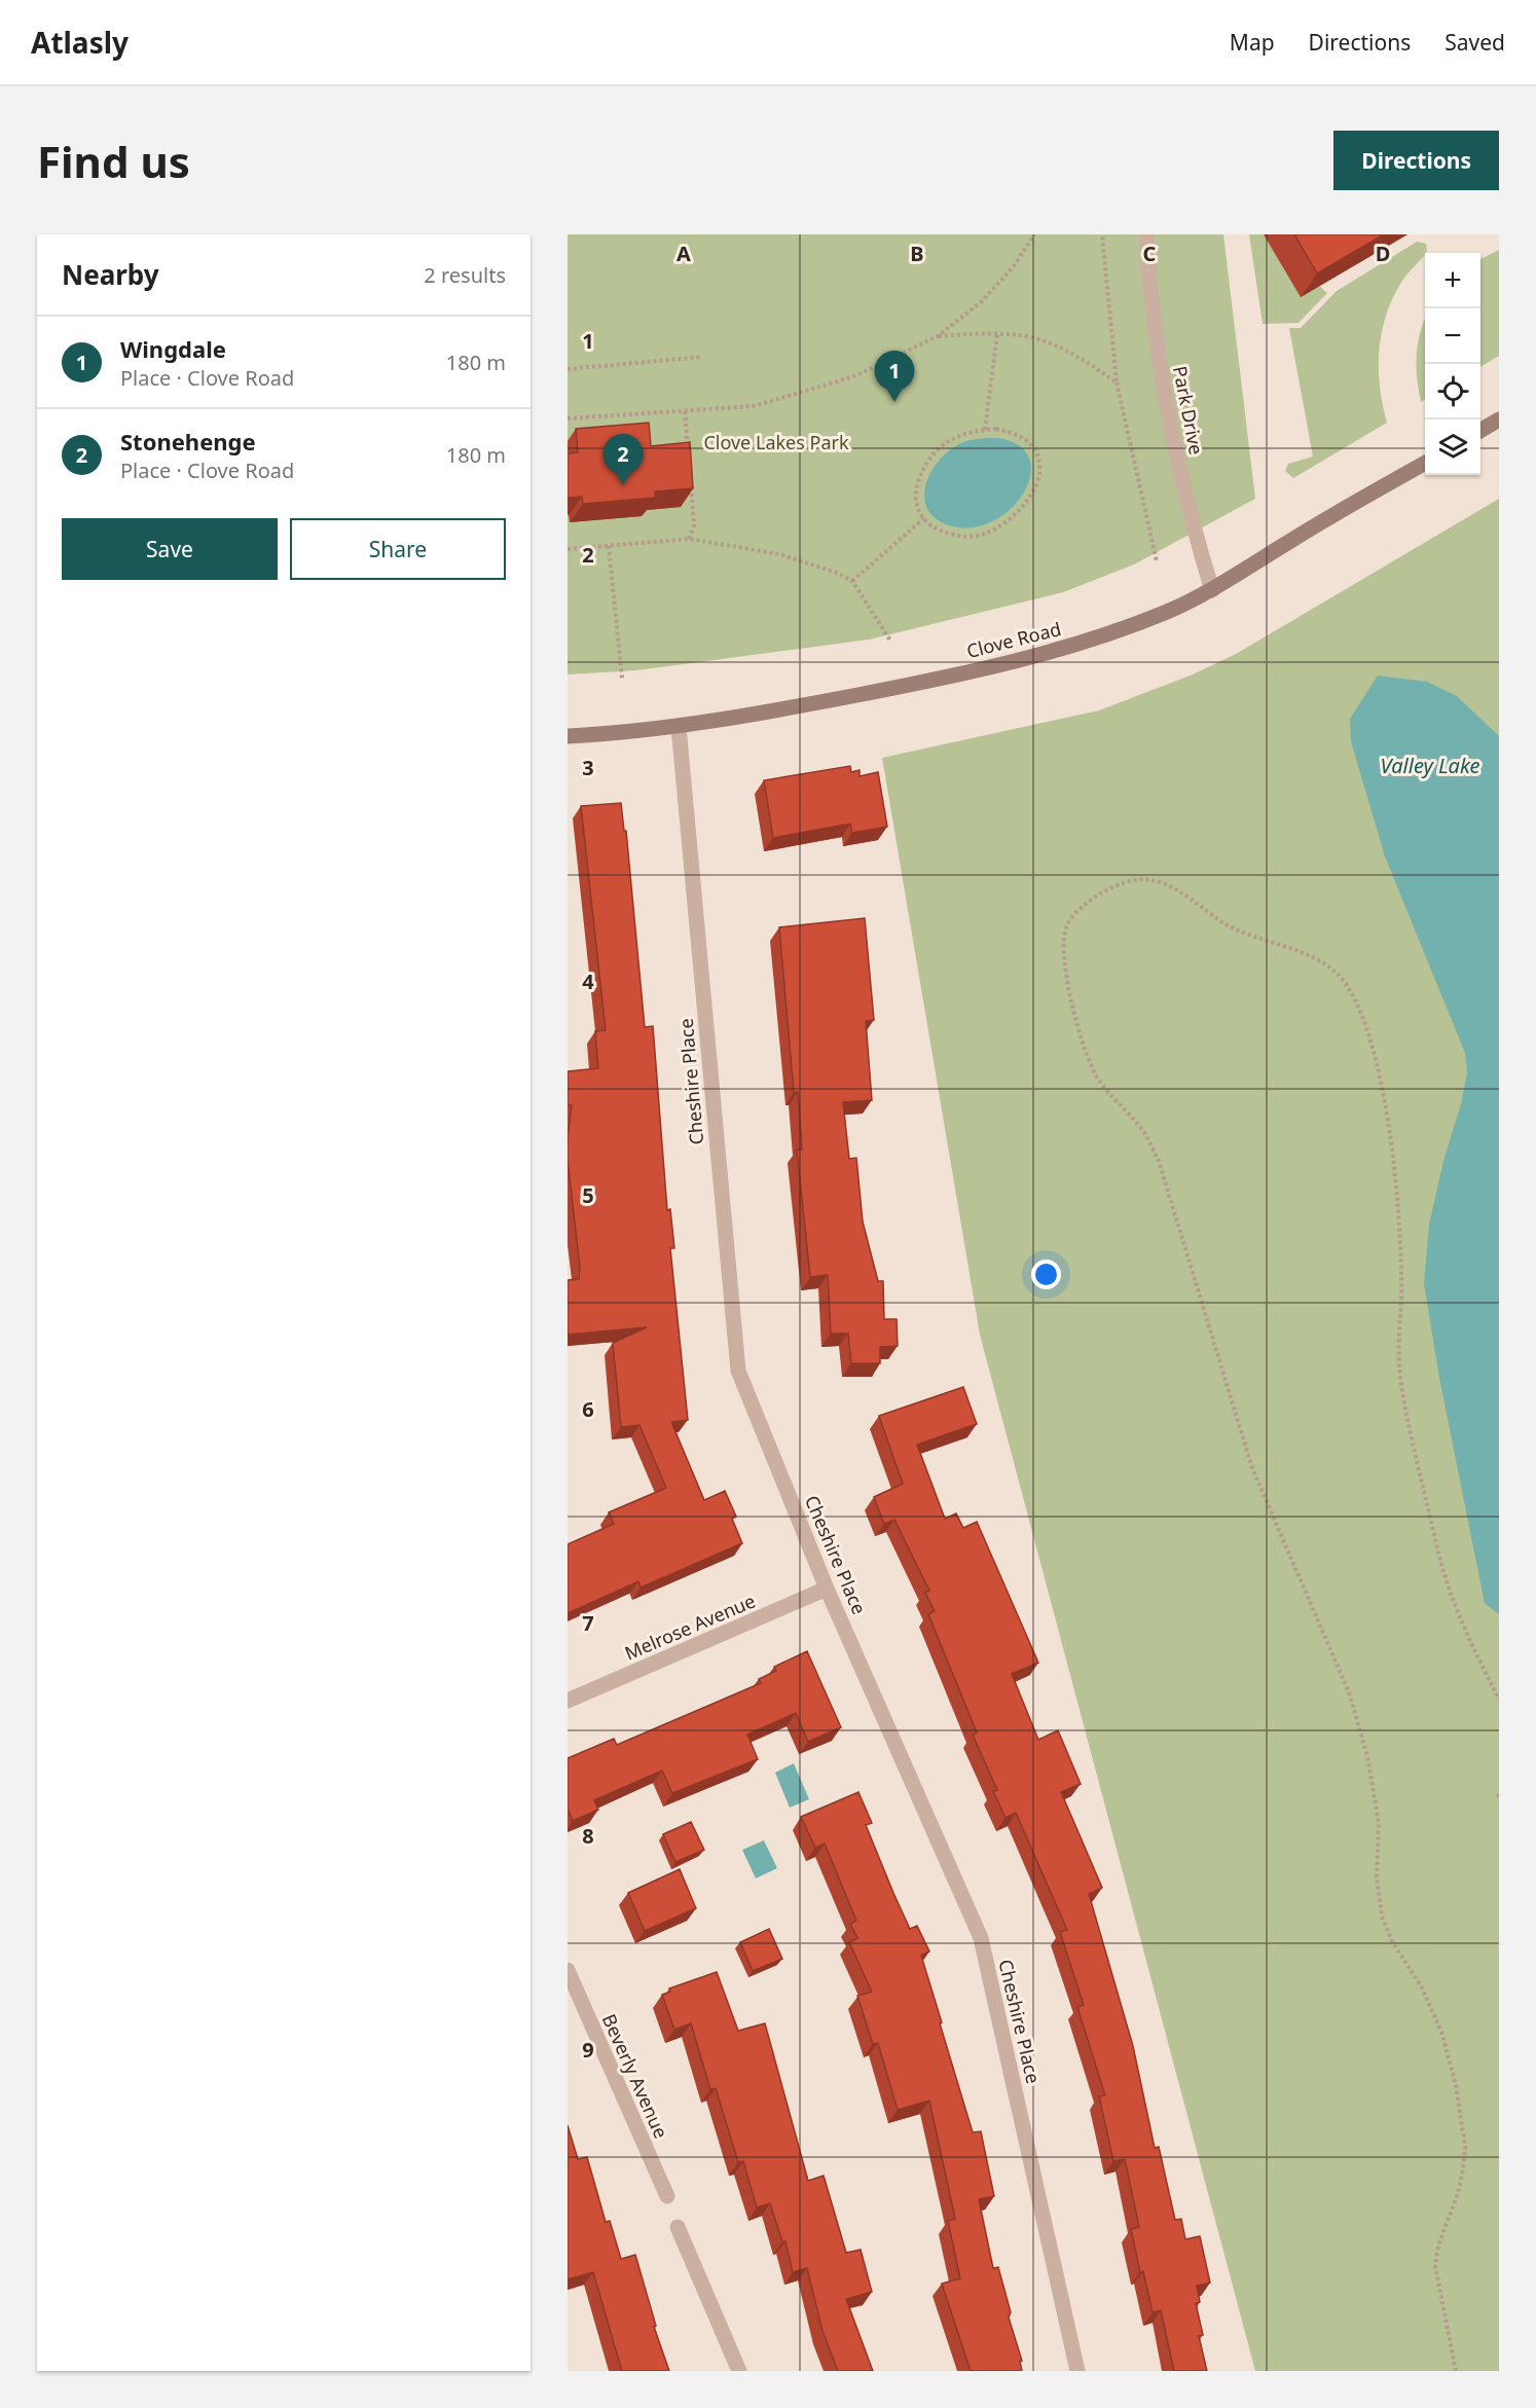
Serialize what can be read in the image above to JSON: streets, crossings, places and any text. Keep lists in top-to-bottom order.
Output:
{
  "streets": {
    "main road": ["Clove Road"],
    "street": [
      "Park Drive",
      "Cheshire Place",
      "Melrose Avenue",
      "Beverly Avenue"
    ]
  },
  "crossings": [
    ["Park Drive", "Clove Road"],
    ["Clove Road", "Cheshire Place"],
    ["Cheshire Place", "Melrose Avenue"]
  ],
  "water": ["Valley Lake"],
  "parks": ["Clove Lakes Park"],
  "page": {
    "header": "Atlasly",
    "nav": ["Map", "Directions", "Saved"],
    "buttons": [
      "Directions",
      ["Save", "Share"]
    ],
    "title": "Find us",
    "heading": ["Nearby", "2 results"],
    "map_buttons": ["+", "−"],
    "list": [
      {
        "mark": "1",
        "name": "Wingdale",
        "note": "Place · Clove Road",
        "value": "180 m"
      },
      {
        "mark": "2",
        "name": "Stonehenge",
        "note": "Place · Clove Road",
        "value": "180 m"
      }
    ],
    "pins": ["1", "2"]
  },
  "grid": {
    "columns": [
      "A",
      "B",
      "C",
      "D"
    ],
    "rows": [
      "1",
      "2",
      "3",
      "4",
      "5",
      "6",
      "7",
      "8",
      "9"
    ]
  }
}
